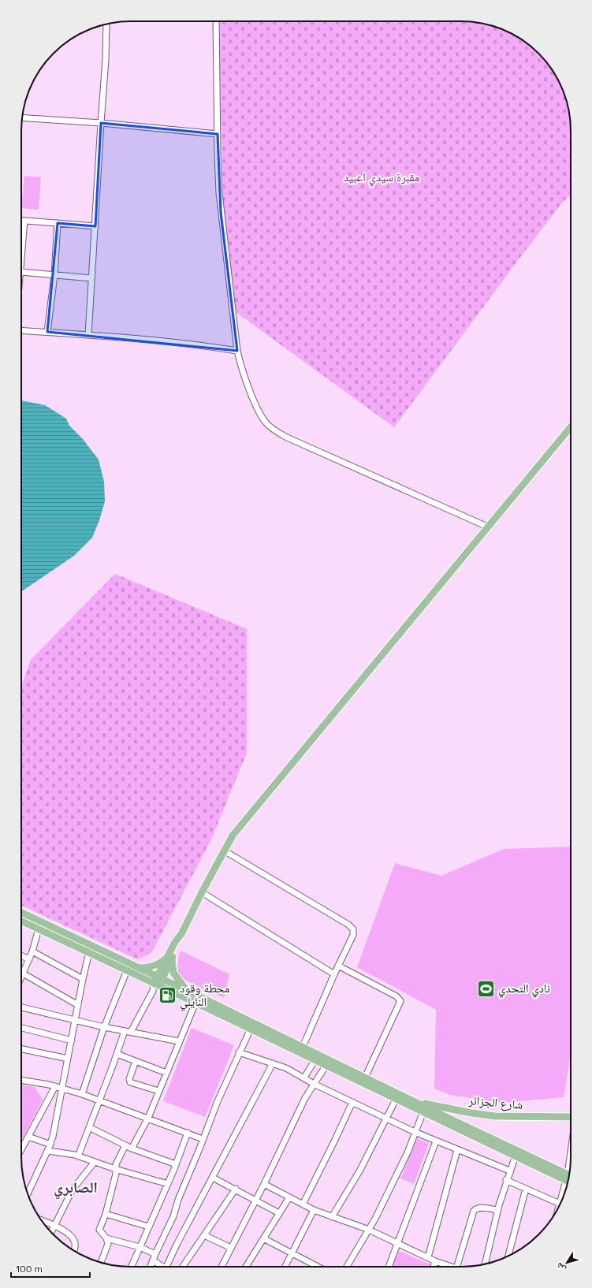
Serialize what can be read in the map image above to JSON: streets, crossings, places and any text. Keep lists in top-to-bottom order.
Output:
{
  "streets": {
    "main road": ["شارع الجزائر"]
  },
  "districts": ["الصابري"],
  "parks": ["مقبرة سيدي اعبيد"],
  "places": {
    "sports": ["نادي التحدي"],
    "fuel station": ["محطة وقود النايلي"]
  },
  "scale_bar": "100 m",
  "north": "bottom left"
}
